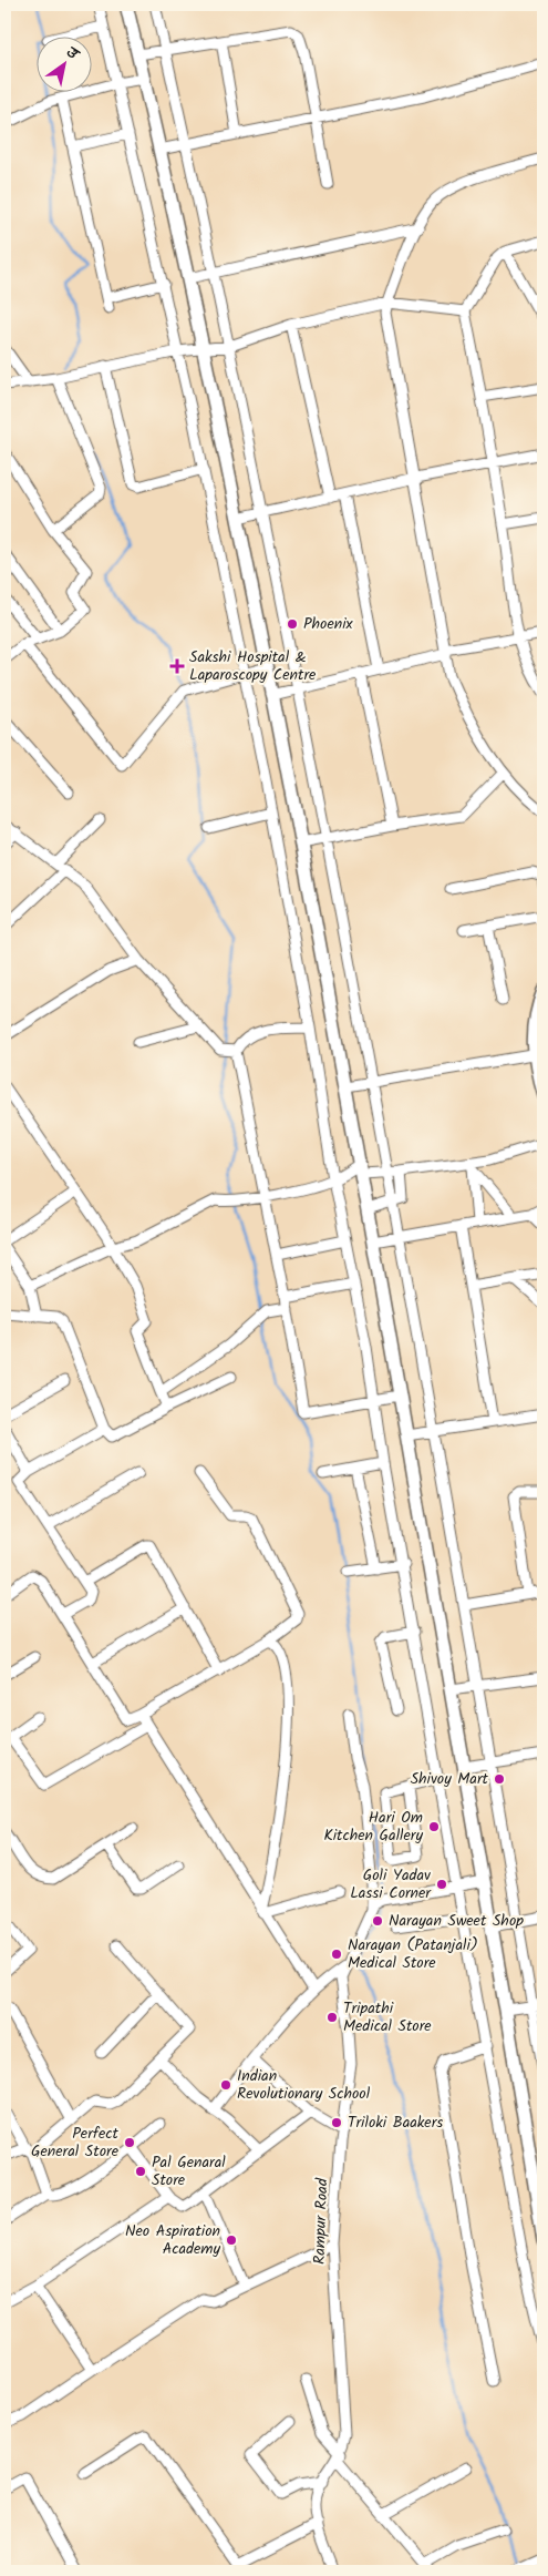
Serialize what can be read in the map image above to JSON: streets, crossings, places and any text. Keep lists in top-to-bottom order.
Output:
{
  "streets": {
    "street": ["Rampur Road"]
  },
  "places": {
    "other": [
      "Phoenix",
      "Shivoy Mart",
      "Hari Om Kitchen Gallery",
      "Goli Yadav Lassi Corner",
      "Narayan Sweet Shop",
      "Narayan (Patanjali) Medical Store",
      "Tripathi Medical Store",
      "Indian Revolutionary School",
      "Triloki Baakers",
      "Perfect General Store",
      "Pal Genaral Store",
      "Neo Aspiration Academy"
    ],
    "health": ["Sakshi Hospital & Laparoscopy Centre"]
  },
  "north": "top right"
}
